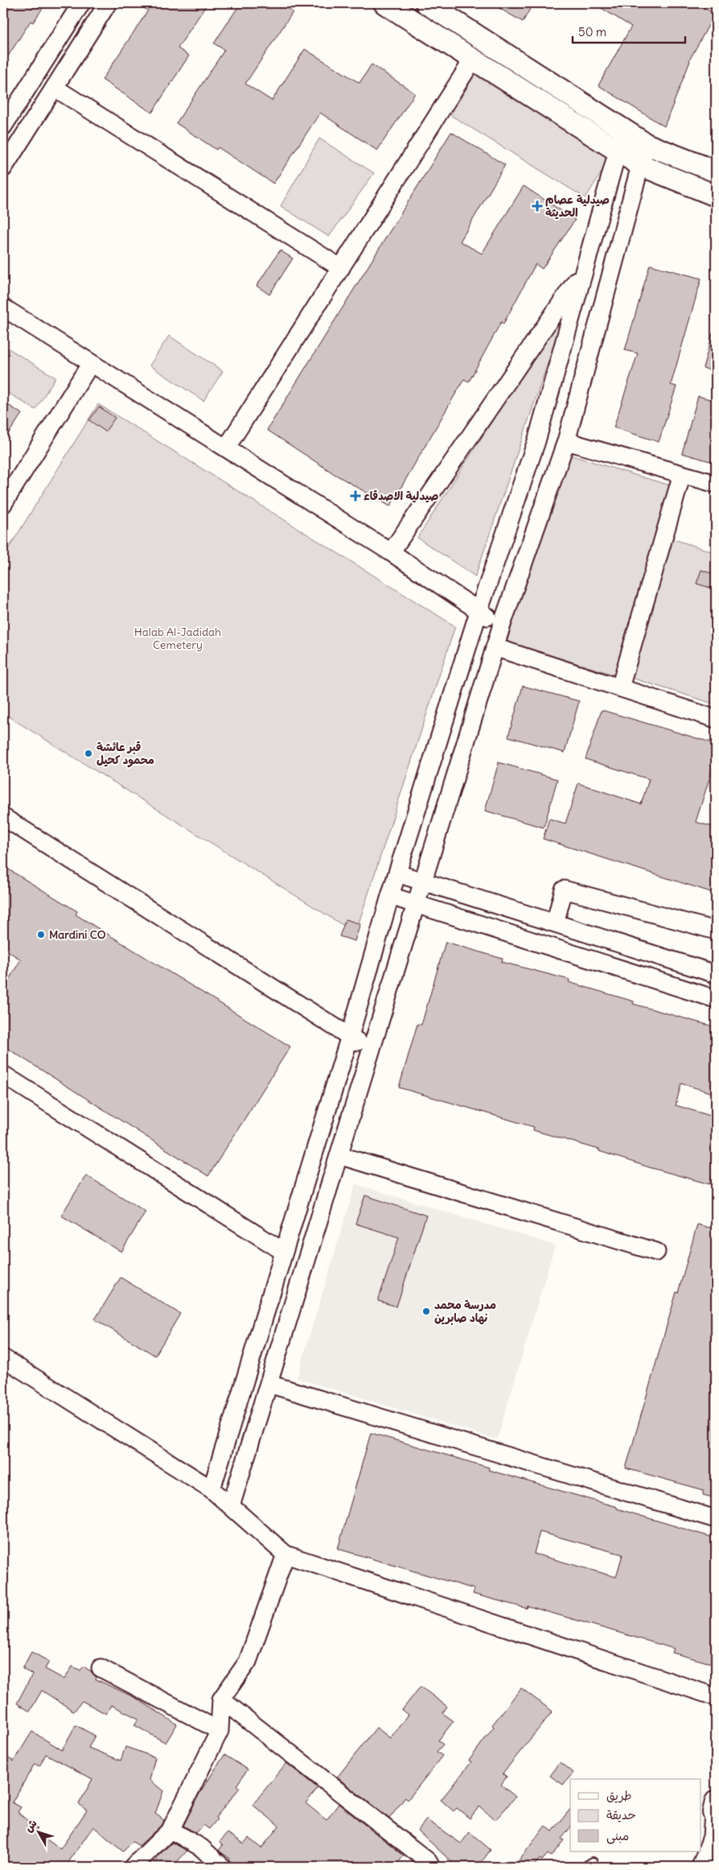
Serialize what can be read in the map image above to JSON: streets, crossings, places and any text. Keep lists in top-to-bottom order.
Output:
{
  "parks": ["Halab Al-Jadidah Cemetery"],
  "places": {
    "health": ["صيدلية عصام الحديثة", "صيدلية الاصدقاء"],
    "other": ["قبر عائشة محمود كحيل", "Mardini CO", "مدرسة محمد نهاد صابرين"]
  },
  "legend": ["طريق", "حديقة", "مبنى"],
  "scale_bar": "50 m",
  "north": "top left"
}
